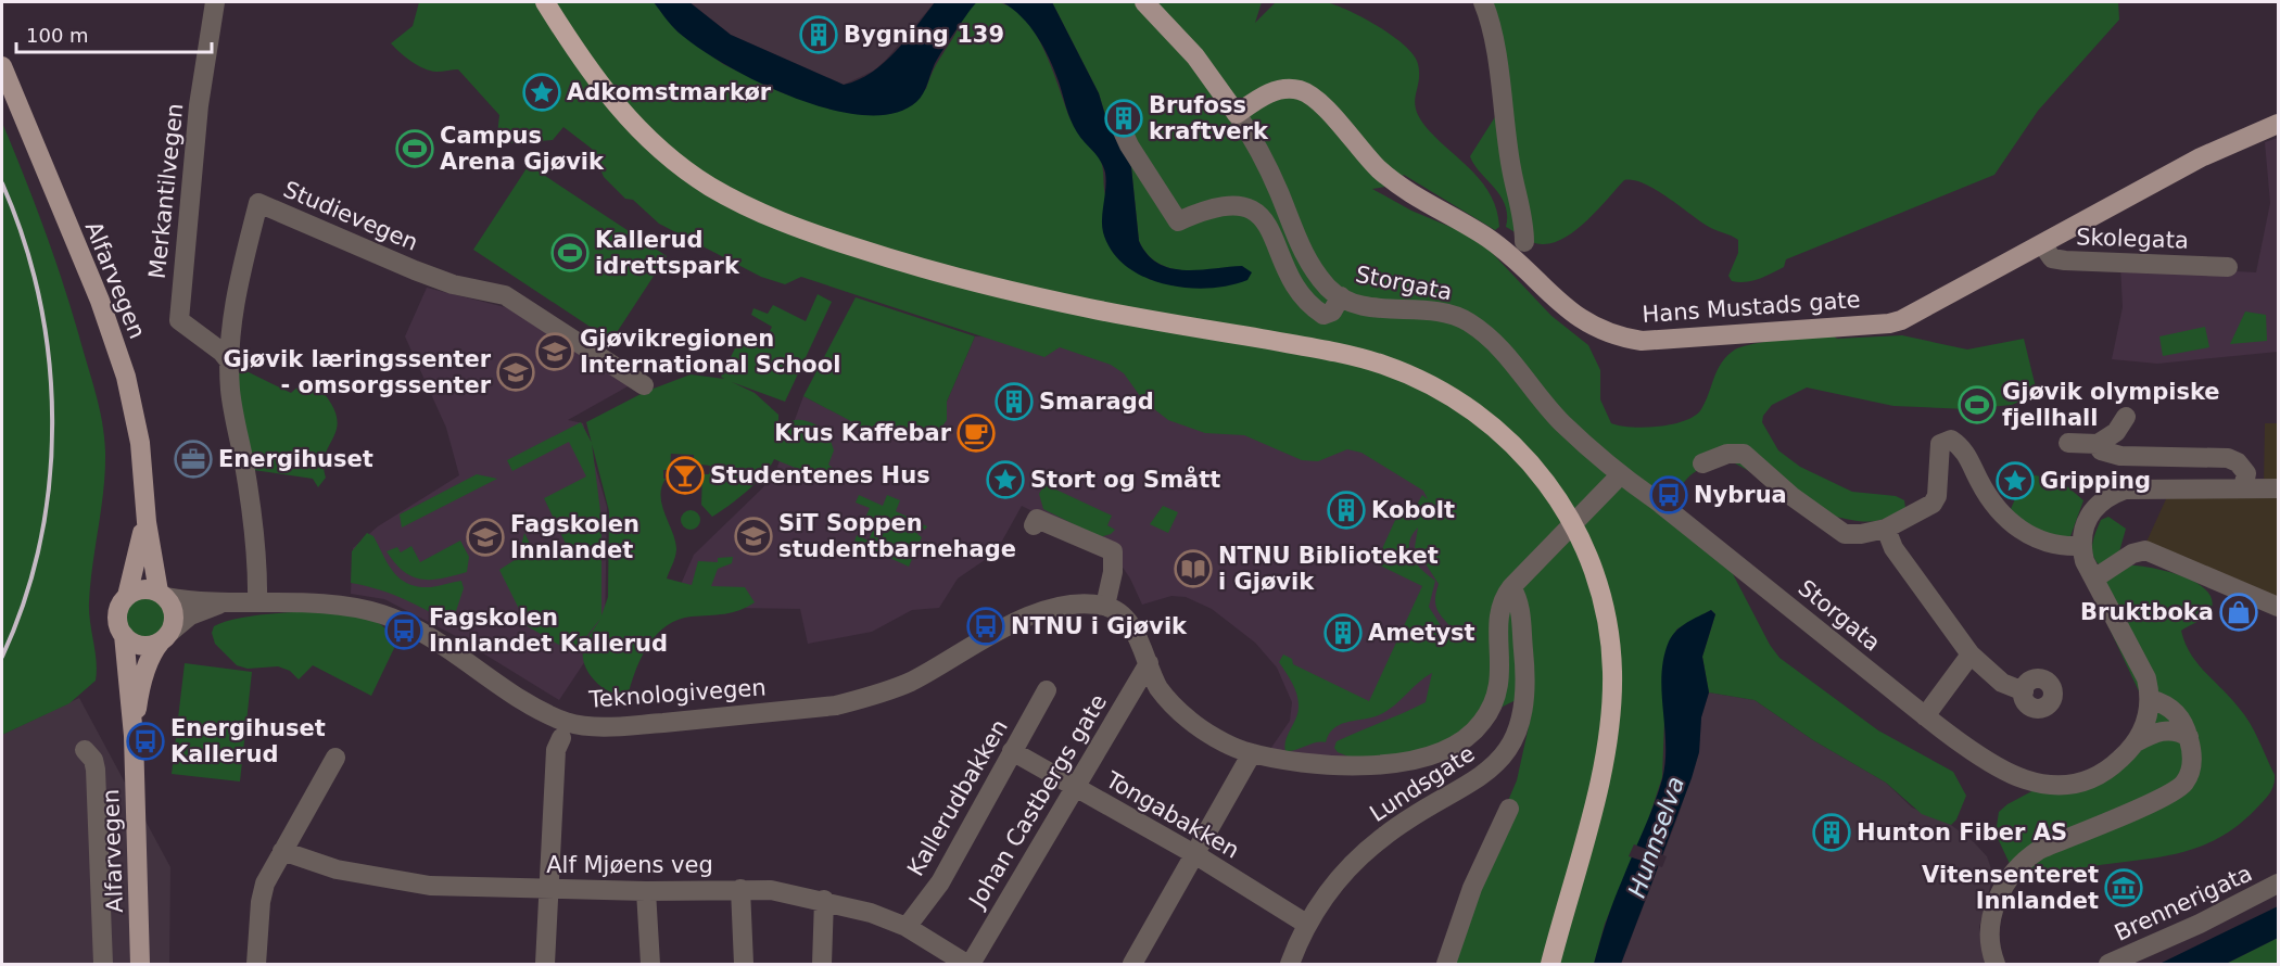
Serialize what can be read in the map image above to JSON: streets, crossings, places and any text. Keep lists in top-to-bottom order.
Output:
{
  "streets": {
    "main road": ["Alfarvegen", "Hans Mustads gate"],
    "street": [
      "Merkantilvegen",
      "Studievegen",
      "Skolegata",
      "Storgata",
      "Teknologivegen",
      "Lundsgate",
      "Kallerudbakken",
      "Johan Castbergs gate",
      "Tongabakken",
      "Alf Mjøens veg",
      "Brennerigata"
    ]
  },
  "crossings": [
    ["Merkantilvegen", "Studievegen"],
    ["Studievegen", "Teknologivegen"],
    ["Skolegata", "Hans Mustads gate"],
    ["Alfarvegen", "Teknologivegen"],
    ["Storgata", "Hans Mustads gate"],
    ["Lundsgate", "Tongabakken"],
    ["Kallerudbakken", "Tongabakken"],
    ["Kallerudbakken", "Alf Mjøens veg"],
    ["Johan Castbergs gate", "Tongabakken"],
    ["Johan Castbergs gate", "Alf Mjøens veg"]
  ],
  "water": ["Hunnselva"],
  "places": {
    "building": [
      "Bygning 139",
      "Brufoss kraftverk",
      "Smaragd",
      "Kobolt",
      "Ametyst",
      "Hunton Fiber AS"
    ],
    "place": ["Adkomstmarkør", "Stort og Smått", "Gripping"],
    "sports": ["Campus Arena Gjøvik", "Kallerud idrettspark", "Gjøvik olympiske fjellhall"],
    "school or university": [
      "Gjøvikregionen International School",
      "Gjøvik læringssenter - omsorgssenter",
      "SiT Soppen studentbarnehage",
      "Fagskolen Innlandet"
    ],
    "cafe": ["Krus Kaffebar"],
    "office": ["Energihuset"],
    "bar": ["Studentenes Hus"],
    "bus stop": [
      "Nybrua",
      "NTNU i Gjøvik",
      "Fagskolen Innlandet Kallerud",
      "Energihuset Kallerud"
    ],
    "library": ["NTNU Biblioteket i Gjøvik"],
    "shop": ["Bruktboka"],
    "museum": ["Vitensenteret Innlandet"]
  },
  "scale_bar": "100 m"
}
